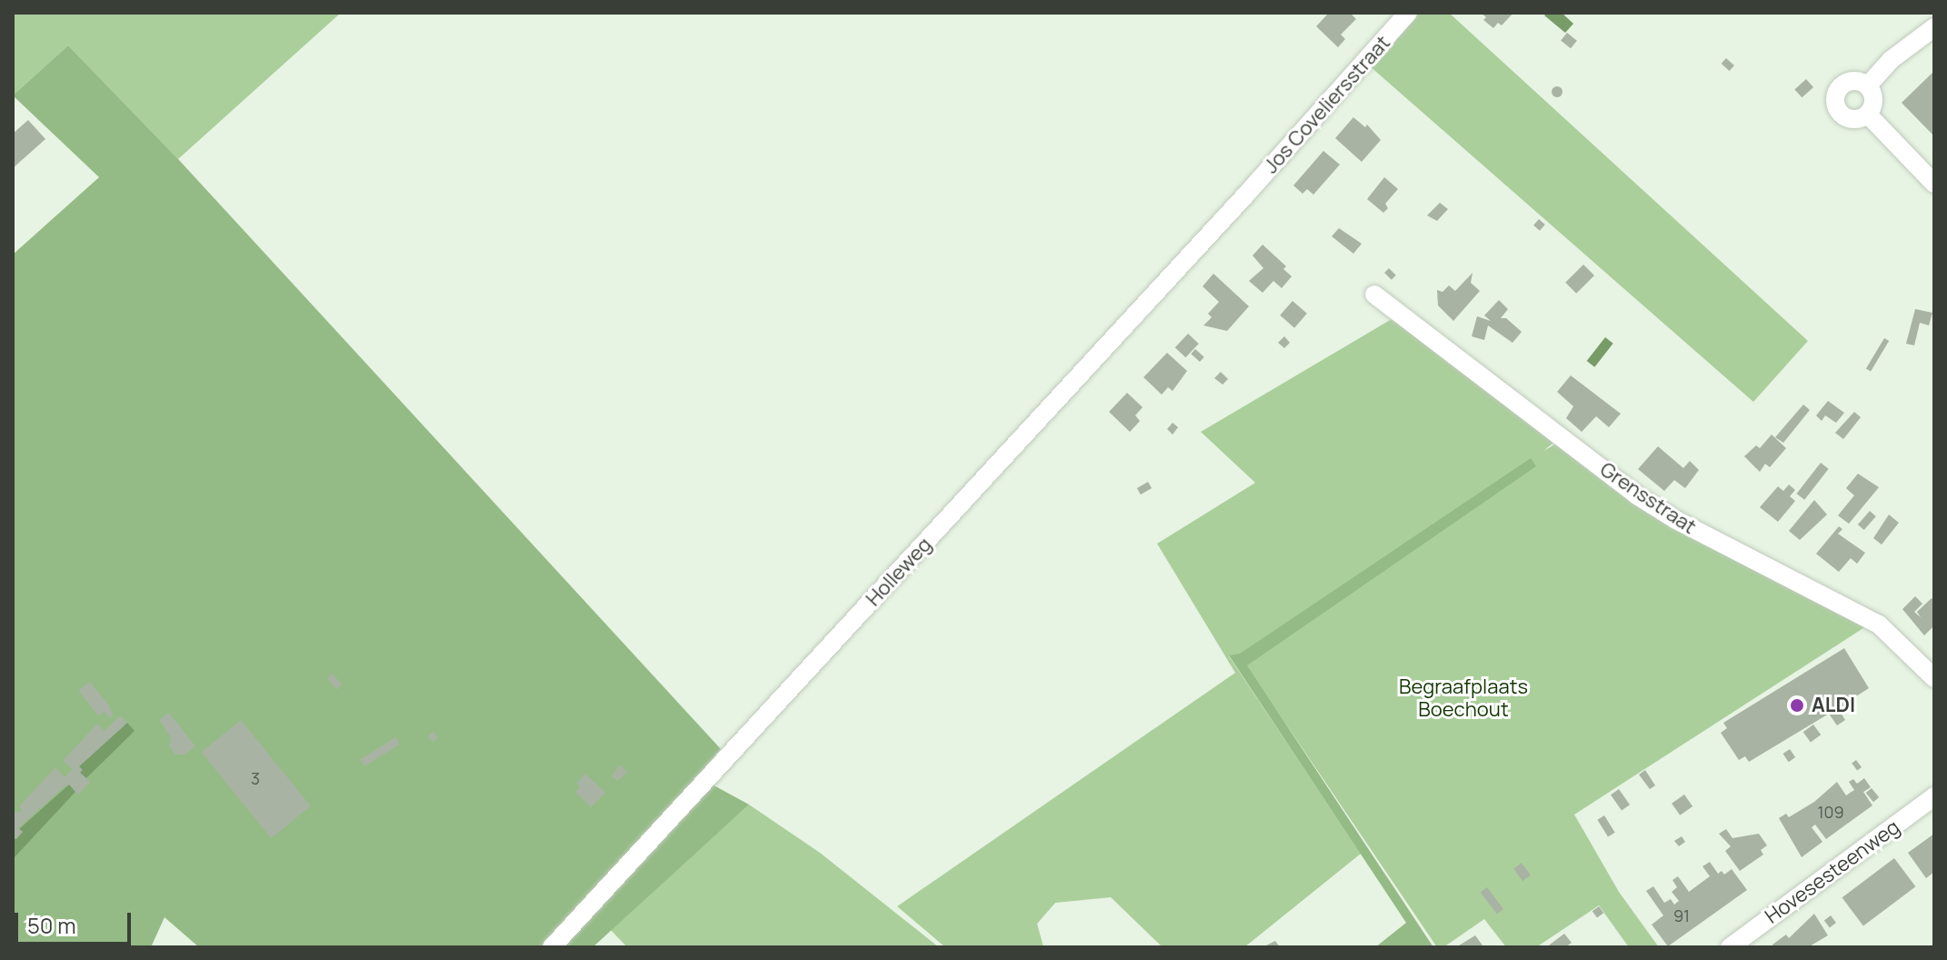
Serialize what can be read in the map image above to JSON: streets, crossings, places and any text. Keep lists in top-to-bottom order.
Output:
{
  "streets": {
    "street": [
      "Jos Coveliersstraat",
      "Grensstraat",
      "Holleweg",
      "Hovesesteenweg"
    ]
  },
  "crossings": [
    ["Jos Coveliersstraat", "Holleweg"]
  ],
  "parks": ["Begraafplaats Boechout"],
  "places": ["ALDI"],
  "house_numbers": ["3", "109", "91"],
  "scale_bar": "50 m"
}
